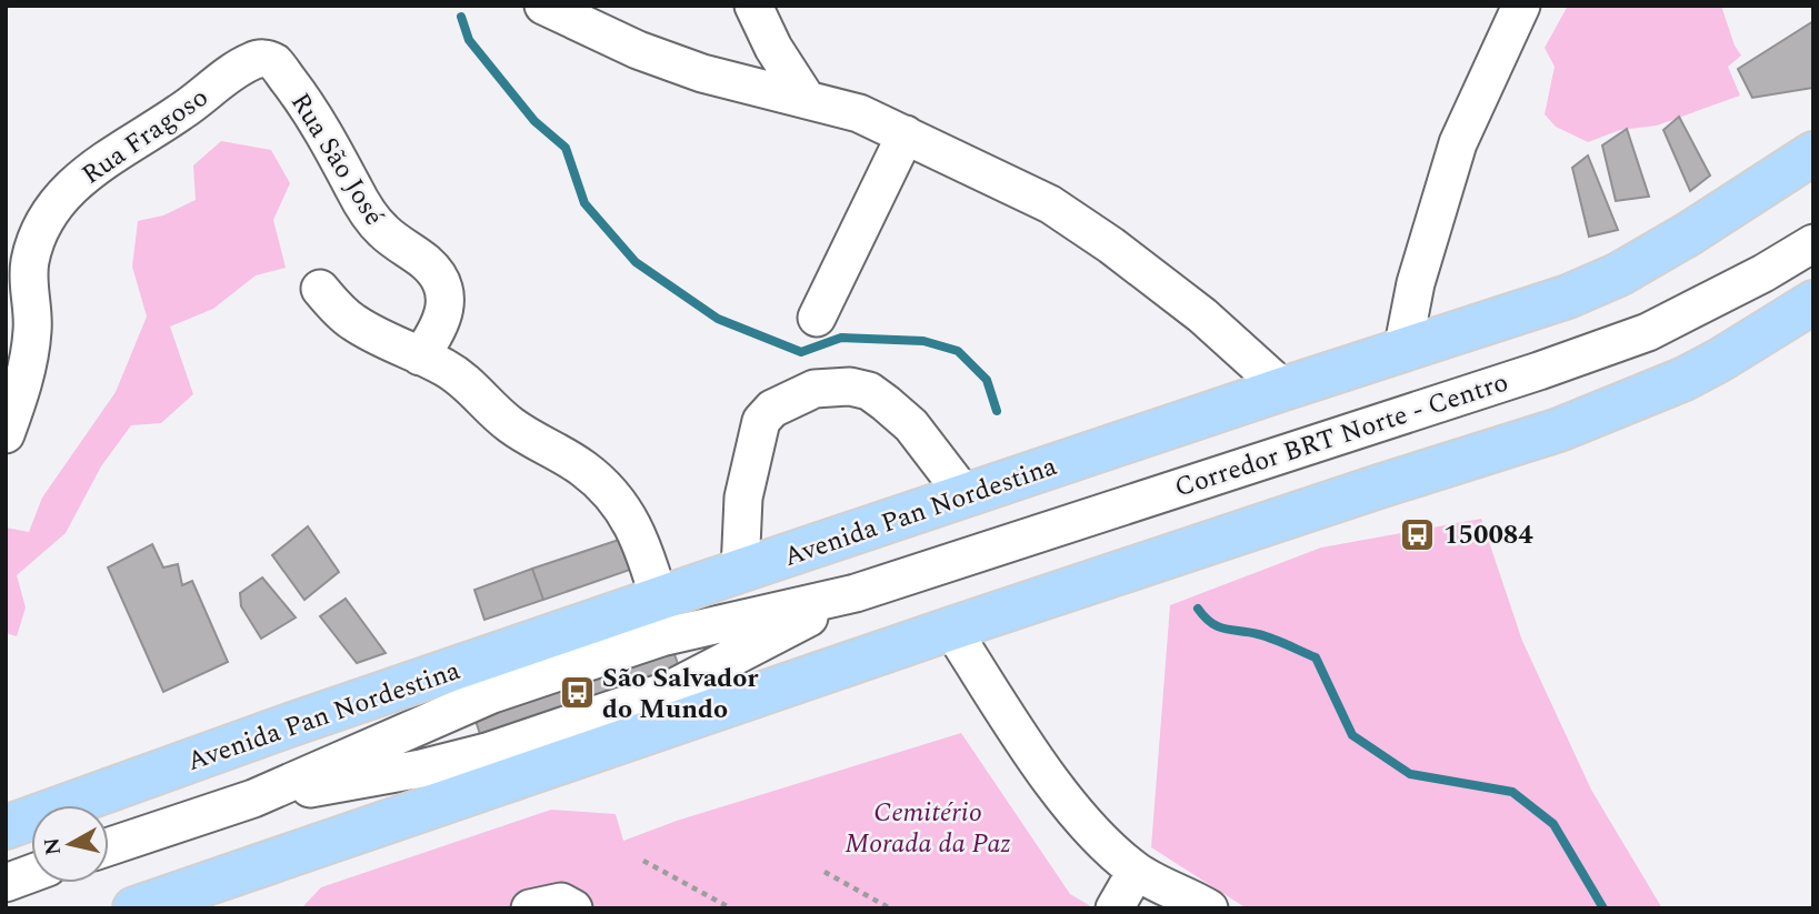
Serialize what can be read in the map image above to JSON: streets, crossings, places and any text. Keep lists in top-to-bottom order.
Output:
{
  "streets": {
    "highway": ["Avenida Pan Nordestina"],
    "street": ["Rua Fragoso", "Rua São José", "Corredor BRT Norte - Centro"]
  },
  "crossings": [
    ["Rua Fragoso", "Rua São José"]
  ],
  "parks": ["Cemitério Morada da Paz"],
  "places": {
    "bus stop": ["150084", "São Salvador do Mundo"]
  },
  "north": "left"
}
